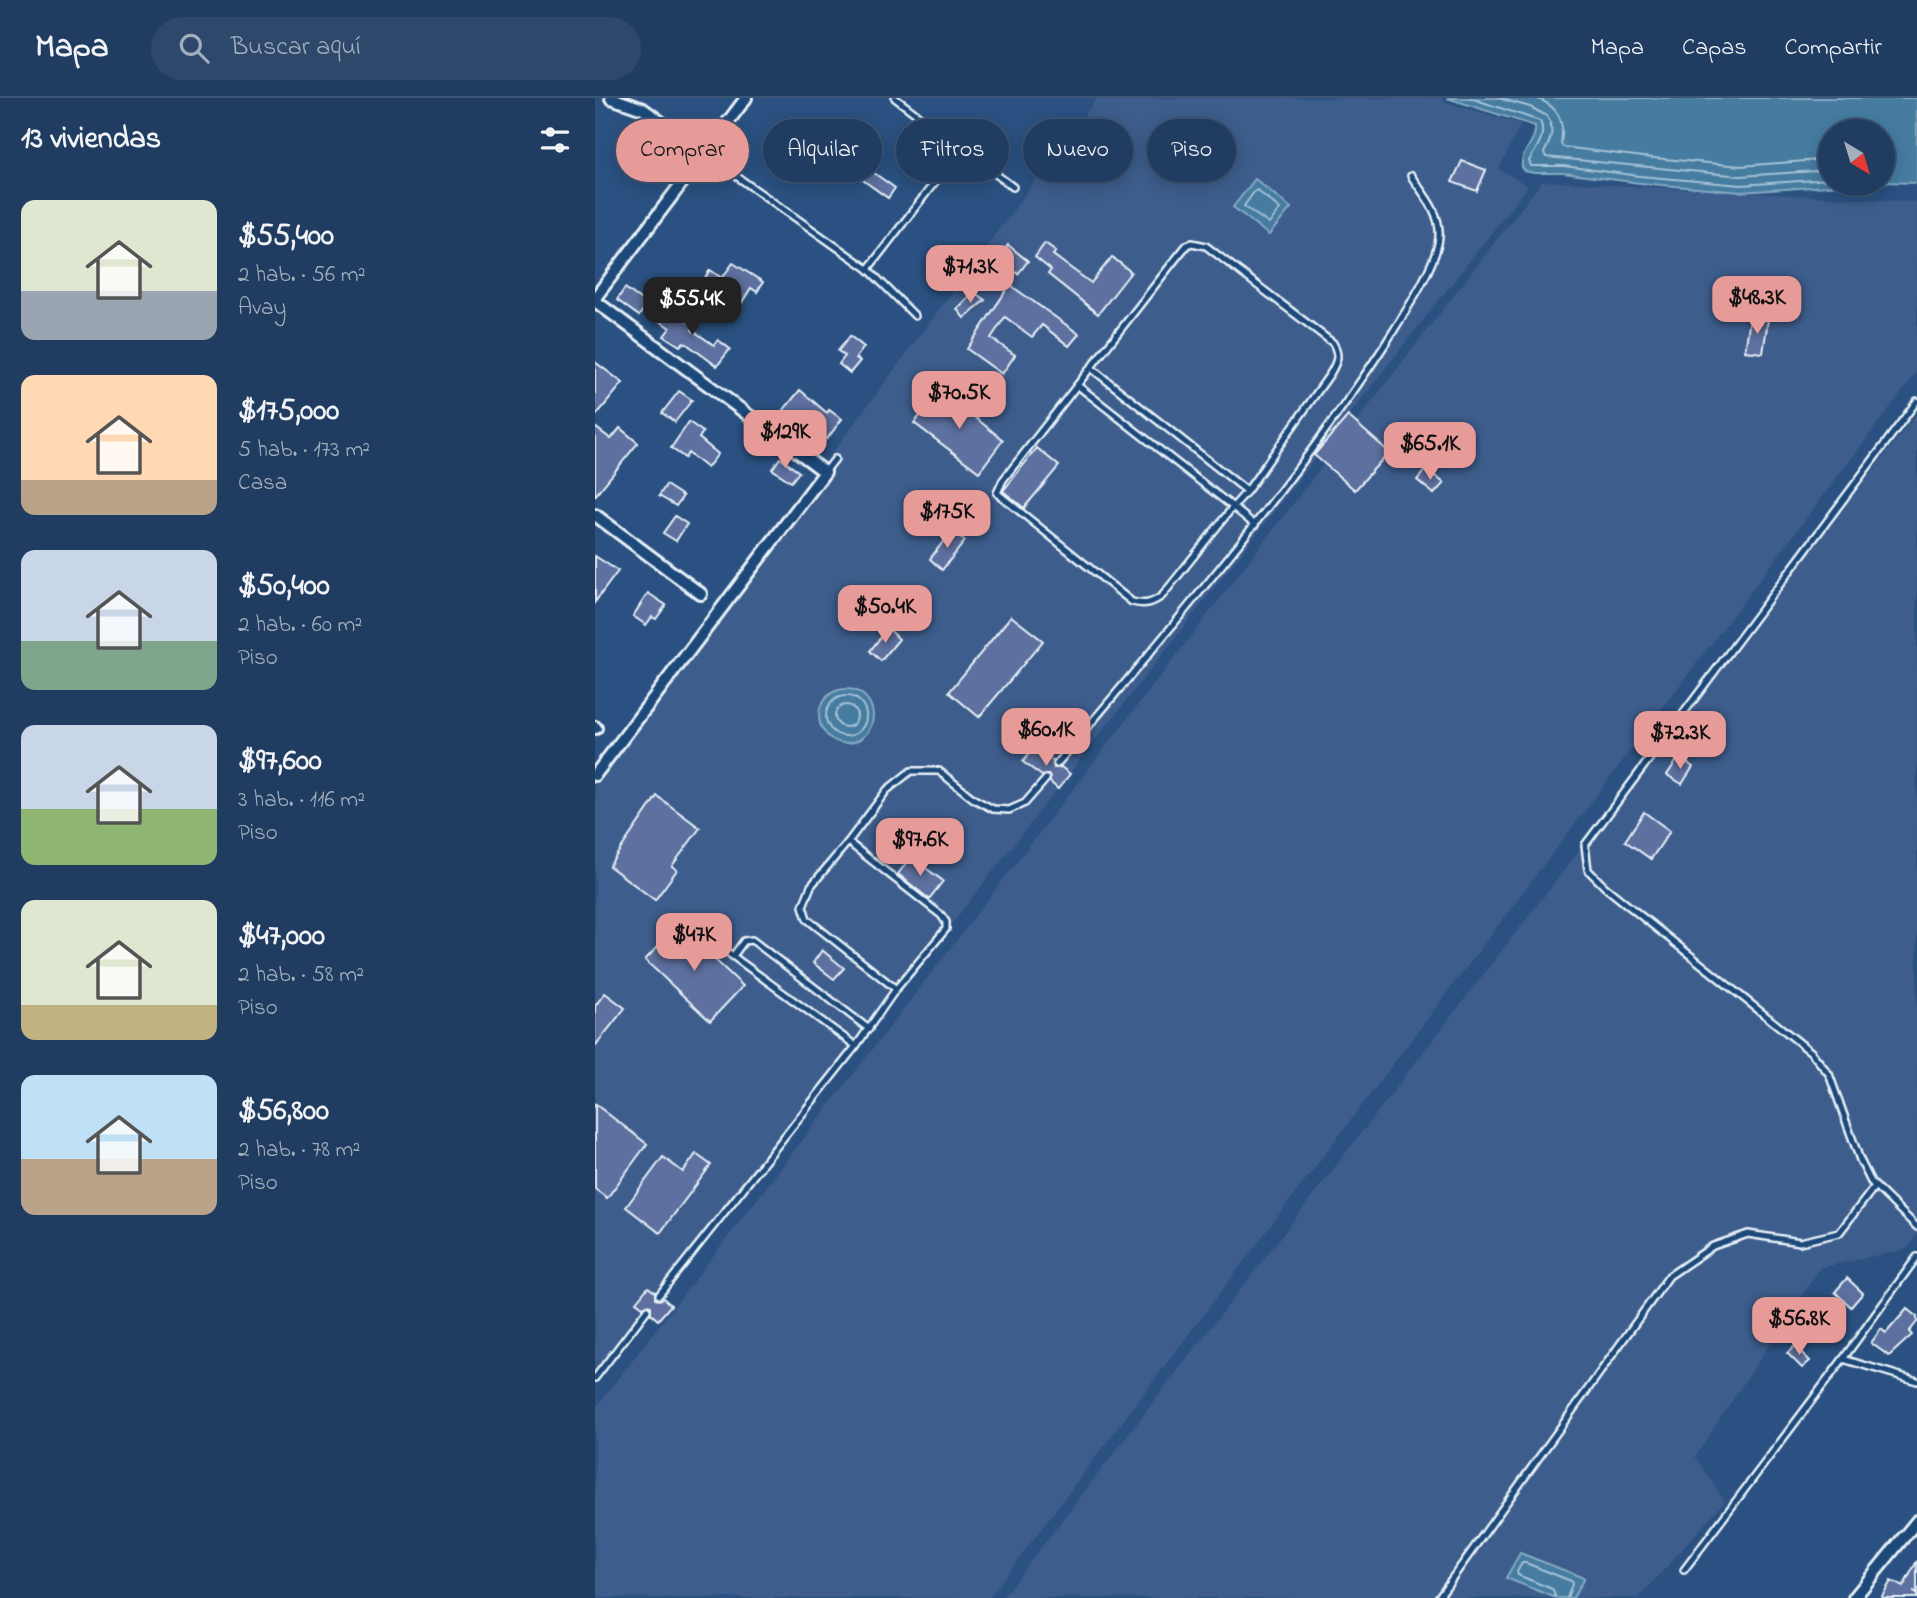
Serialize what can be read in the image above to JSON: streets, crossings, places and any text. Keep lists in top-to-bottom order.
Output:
{
  "north": "bottom right",
  "page": {
    "header": "Mapa",
    "search": "Buscar aquí",
    "nav": ["Mapa", "Capas", "Compartir"],
    "heading": "13 viviendas",
    "chip": [
      "Comprar",
      "Alquilar",
      "Filtros",
      "Nuevo",
      "Piso"
    ],
    "list": [
      {
        "name": "$55,400",
        "note": "2 hab. · 56 m² · Avay"
      },
      {
        "name": "$175,000",
        "note": "5 hab. · 173 m² · Casa"
      },
      {
        "name": "$50,400",
        "note": "2 hab. · 60 m² · Piso"
      },
      {
        "name": "$97,600",
        "note": "3 hab. · 116 m² · Piso"
      },
      {
        "name": "$47,000",
        "note": "2 hab. · 58 m² · Piso"
      },
      {
        "name": "$56,800",
        "note": "2 hab. · 78 m² · Piso"
      }
    ],
    "price": [
      "$71.3K",
      "$48.3K",
      "$55.4K",
      "$70.5K",
      "$129K",
      "$65.1K",
      "$175K",
      "$50.4K",
      "$60.1K",
      "$72.3K",
      "$97.6K",
      "$47K",
      "$56.8K"
    ]
  }
}
